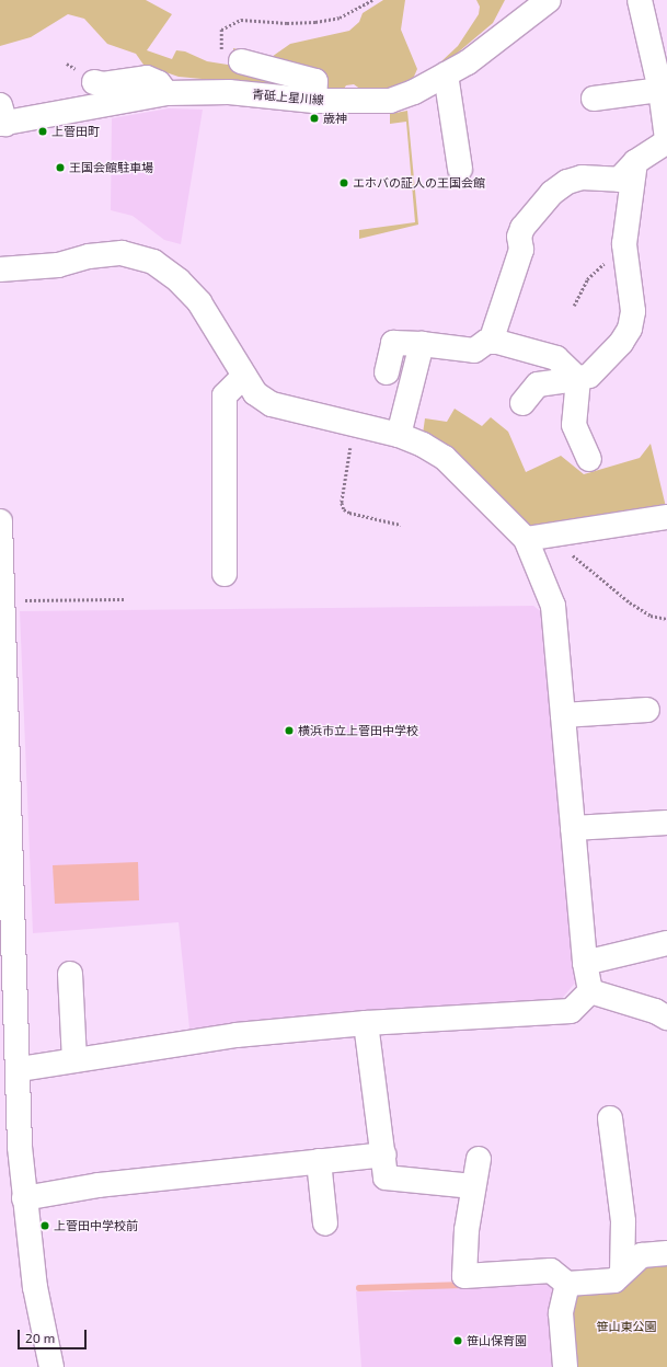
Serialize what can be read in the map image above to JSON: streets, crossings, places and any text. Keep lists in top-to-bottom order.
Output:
{
  "streets": {
    "street": ["青砥上星川線"]
  },
  "parks": ["笹山東公園"],
  "places": [
    "歳神",
    "上菅田町",
    "王国会館駐車場",
    "エホバの証人の王国会館",
    "横浜市立上菅田中学校",
    "上菅田中学校前",
    "笹山保育園"
  ],
  "scale_bar": "20 m"
}
